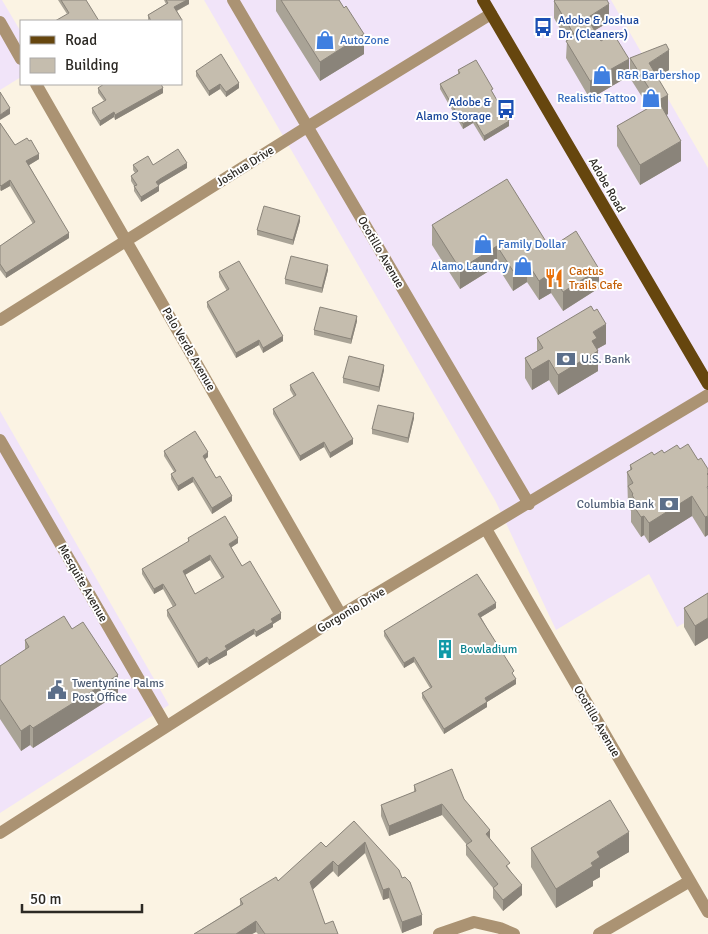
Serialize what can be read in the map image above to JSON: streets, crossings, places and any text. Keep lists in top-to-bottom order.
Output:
{
  "streets": {
    "main road": ["Adobe Road"],
    "street": [
      "Joshua Drive",
      "Ocotillo Avenue",
      "Palo Verde Avenue",
      "Mesquite Avenue",
      "Gorgonio Drive"
    ]
  },
  "crossings": [
    ["Joshua Drive", "Adobe Road"],
    ["Joshua Drive", "Ocotillo Avenue"],
    ["Joshua Drive", "Palo Verde Avenue"],
    ["Ocotillo Avenue", "Gorgonio Drive"],
    ["Palo Verde Avenue", "Gorgonio Drive"],
    ["Mesquite Avenue", "Gorgonio Drive"]
  ],
  "places": {
    "bus stop": ["Adobe & Joshua Dr. (Cleaners)", "Adobe & Alamo Storage"],
    "shop": [
      "AutoZone",
      "R&R Barbershop",
      "Realistic Tattoo",
      "Family Dollar",
      "Alamo Laundry"
    ],
    "restaurant": ["Cactus Trails Cafe"],
    "bank": ["U.S. Bank", "Columbia Bank"],
    "building": ["Bowladium"],
    "public building": ["Twentynine Palms Post Office"]
  },
  "legend": ["Road", "Building"],
  "scale_bar": "50 m"
}
